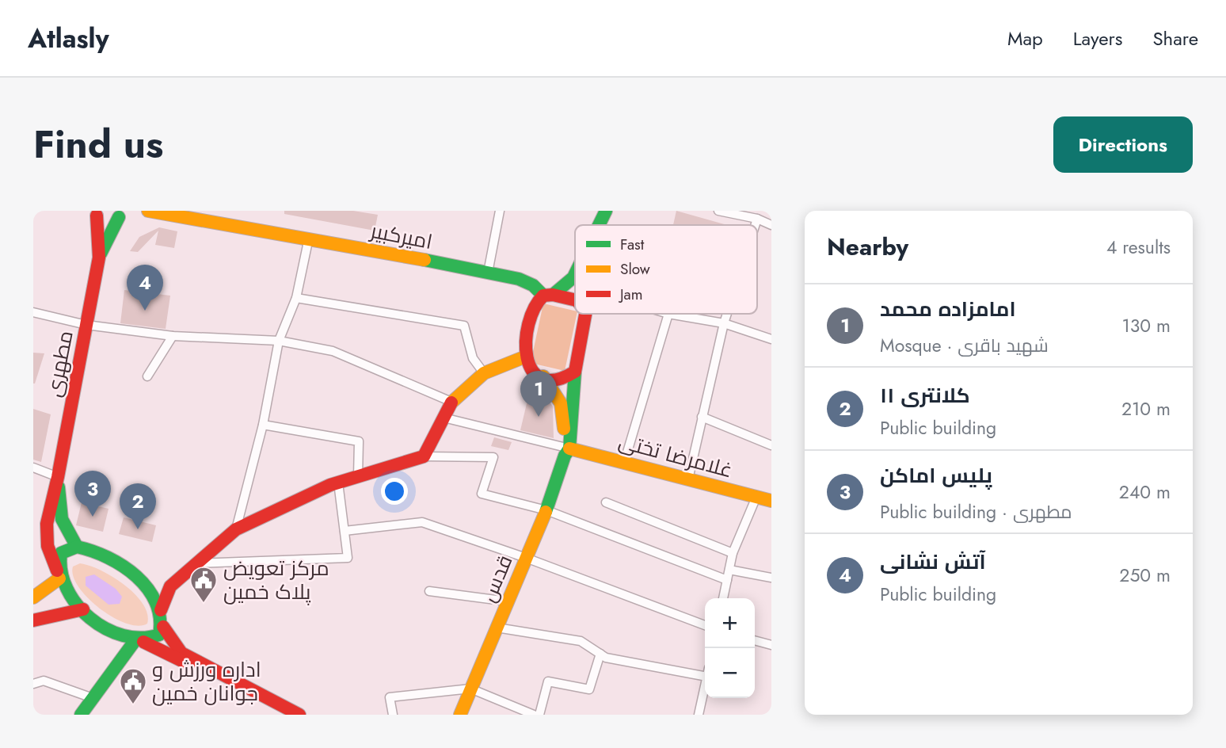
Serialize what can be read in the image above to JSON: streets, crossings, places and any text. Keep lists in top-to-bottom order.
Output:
{
  "streets": {
    "main road": [
      "امیرکبیر",
      "مطهری",
      "غلامرضا تختی",
      "قدس"
    ]
  },
  "crossings": [
    ["غلامرضا تختی", "قدس"]
  ],
  "places": {
    "public building": ["مرکز تعویض پلاک خمین", "اداره ورزش و جوانان خمین"]
  },
  "legend": ["Fast", "Slow", "Jam"],
  "page": {
    "header": "Atlasly",
    "nav": ["Map", "Layers", "Share"],
    "title": "Find us",
    "buttons": "Directions",
    "heading": ["Nearby", "4 results"],
    "pins": [
      "4",
      "1",
      "3",
      "2"
    ],
    "list": [
      {
        "mark": "1",
        "name": "امامزاده محمد",
        "note": "Mosque · شهید باقری",
        "value": "130 m"
      },
      {
        "mark": "2",
        "name": "کلانتری ۱۱",
        "note": "Public building",
        "value": "210 m"
      },
      {
        "mark": "3",
        "name": "پلیس اماکن",
        "note": "Public building · مطهری",
        "value": "240 m"
      },
      {
        "mark": "4",
        "name": "آتش نشانی",
        "note": "Public building",
        "value": "250 m"
      }
    ],
    "map_buttons": ["+", "−"]
  }
}
